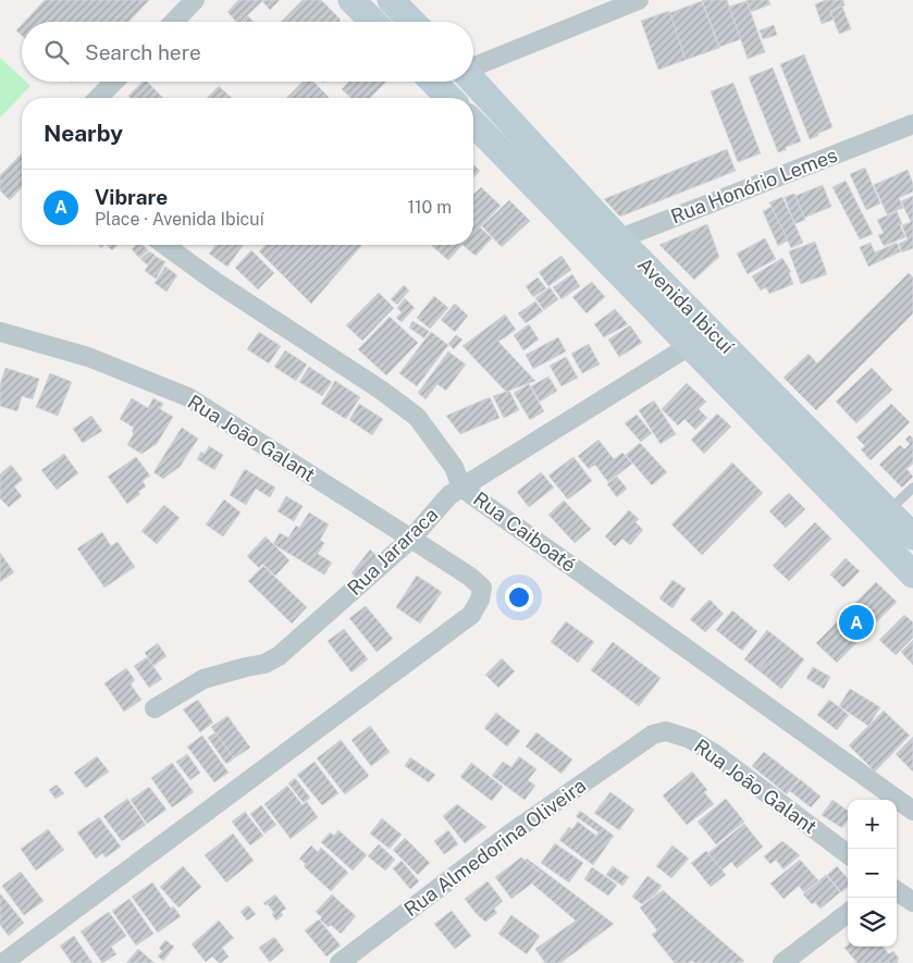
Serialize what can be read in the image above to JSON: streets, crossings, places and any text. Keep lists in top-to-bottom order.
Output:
{
  "streets": {
    "main road": ["Avenida Ibicuí"],
    "street": [
      "Rua Honório Lemes",
      "Rua João Galant",
      "Rua Caiboaté",
      "Rua Jararaca",
      "Rua Almedorina Oliveira"
    ]
  },
  "crossings": [
    ["Rua Honório Lemes", "Avenida Ibicuí"],
    ["Avenida Ibicuí", "Rua Jararaca"],
    ["Rua João Galant", "Rua Jararaca"],
    ["Rua João Galant", "Rua Almedorina Oliveira"],
    ["Rua Caiboaté", "Rua Jararaca"]
  ],
  "page": {
    "search": "Search here",
    "heading": "Nearby",
    "list": [
      {
        "mark": "A",
        "name": "Vibrare",
        "note": "Place · Avenida Ibicuí",
        "value": "110 m"
      }
    ],
    "pins": "A",
    "map_buttons": ["+", "−"]
  }
}
